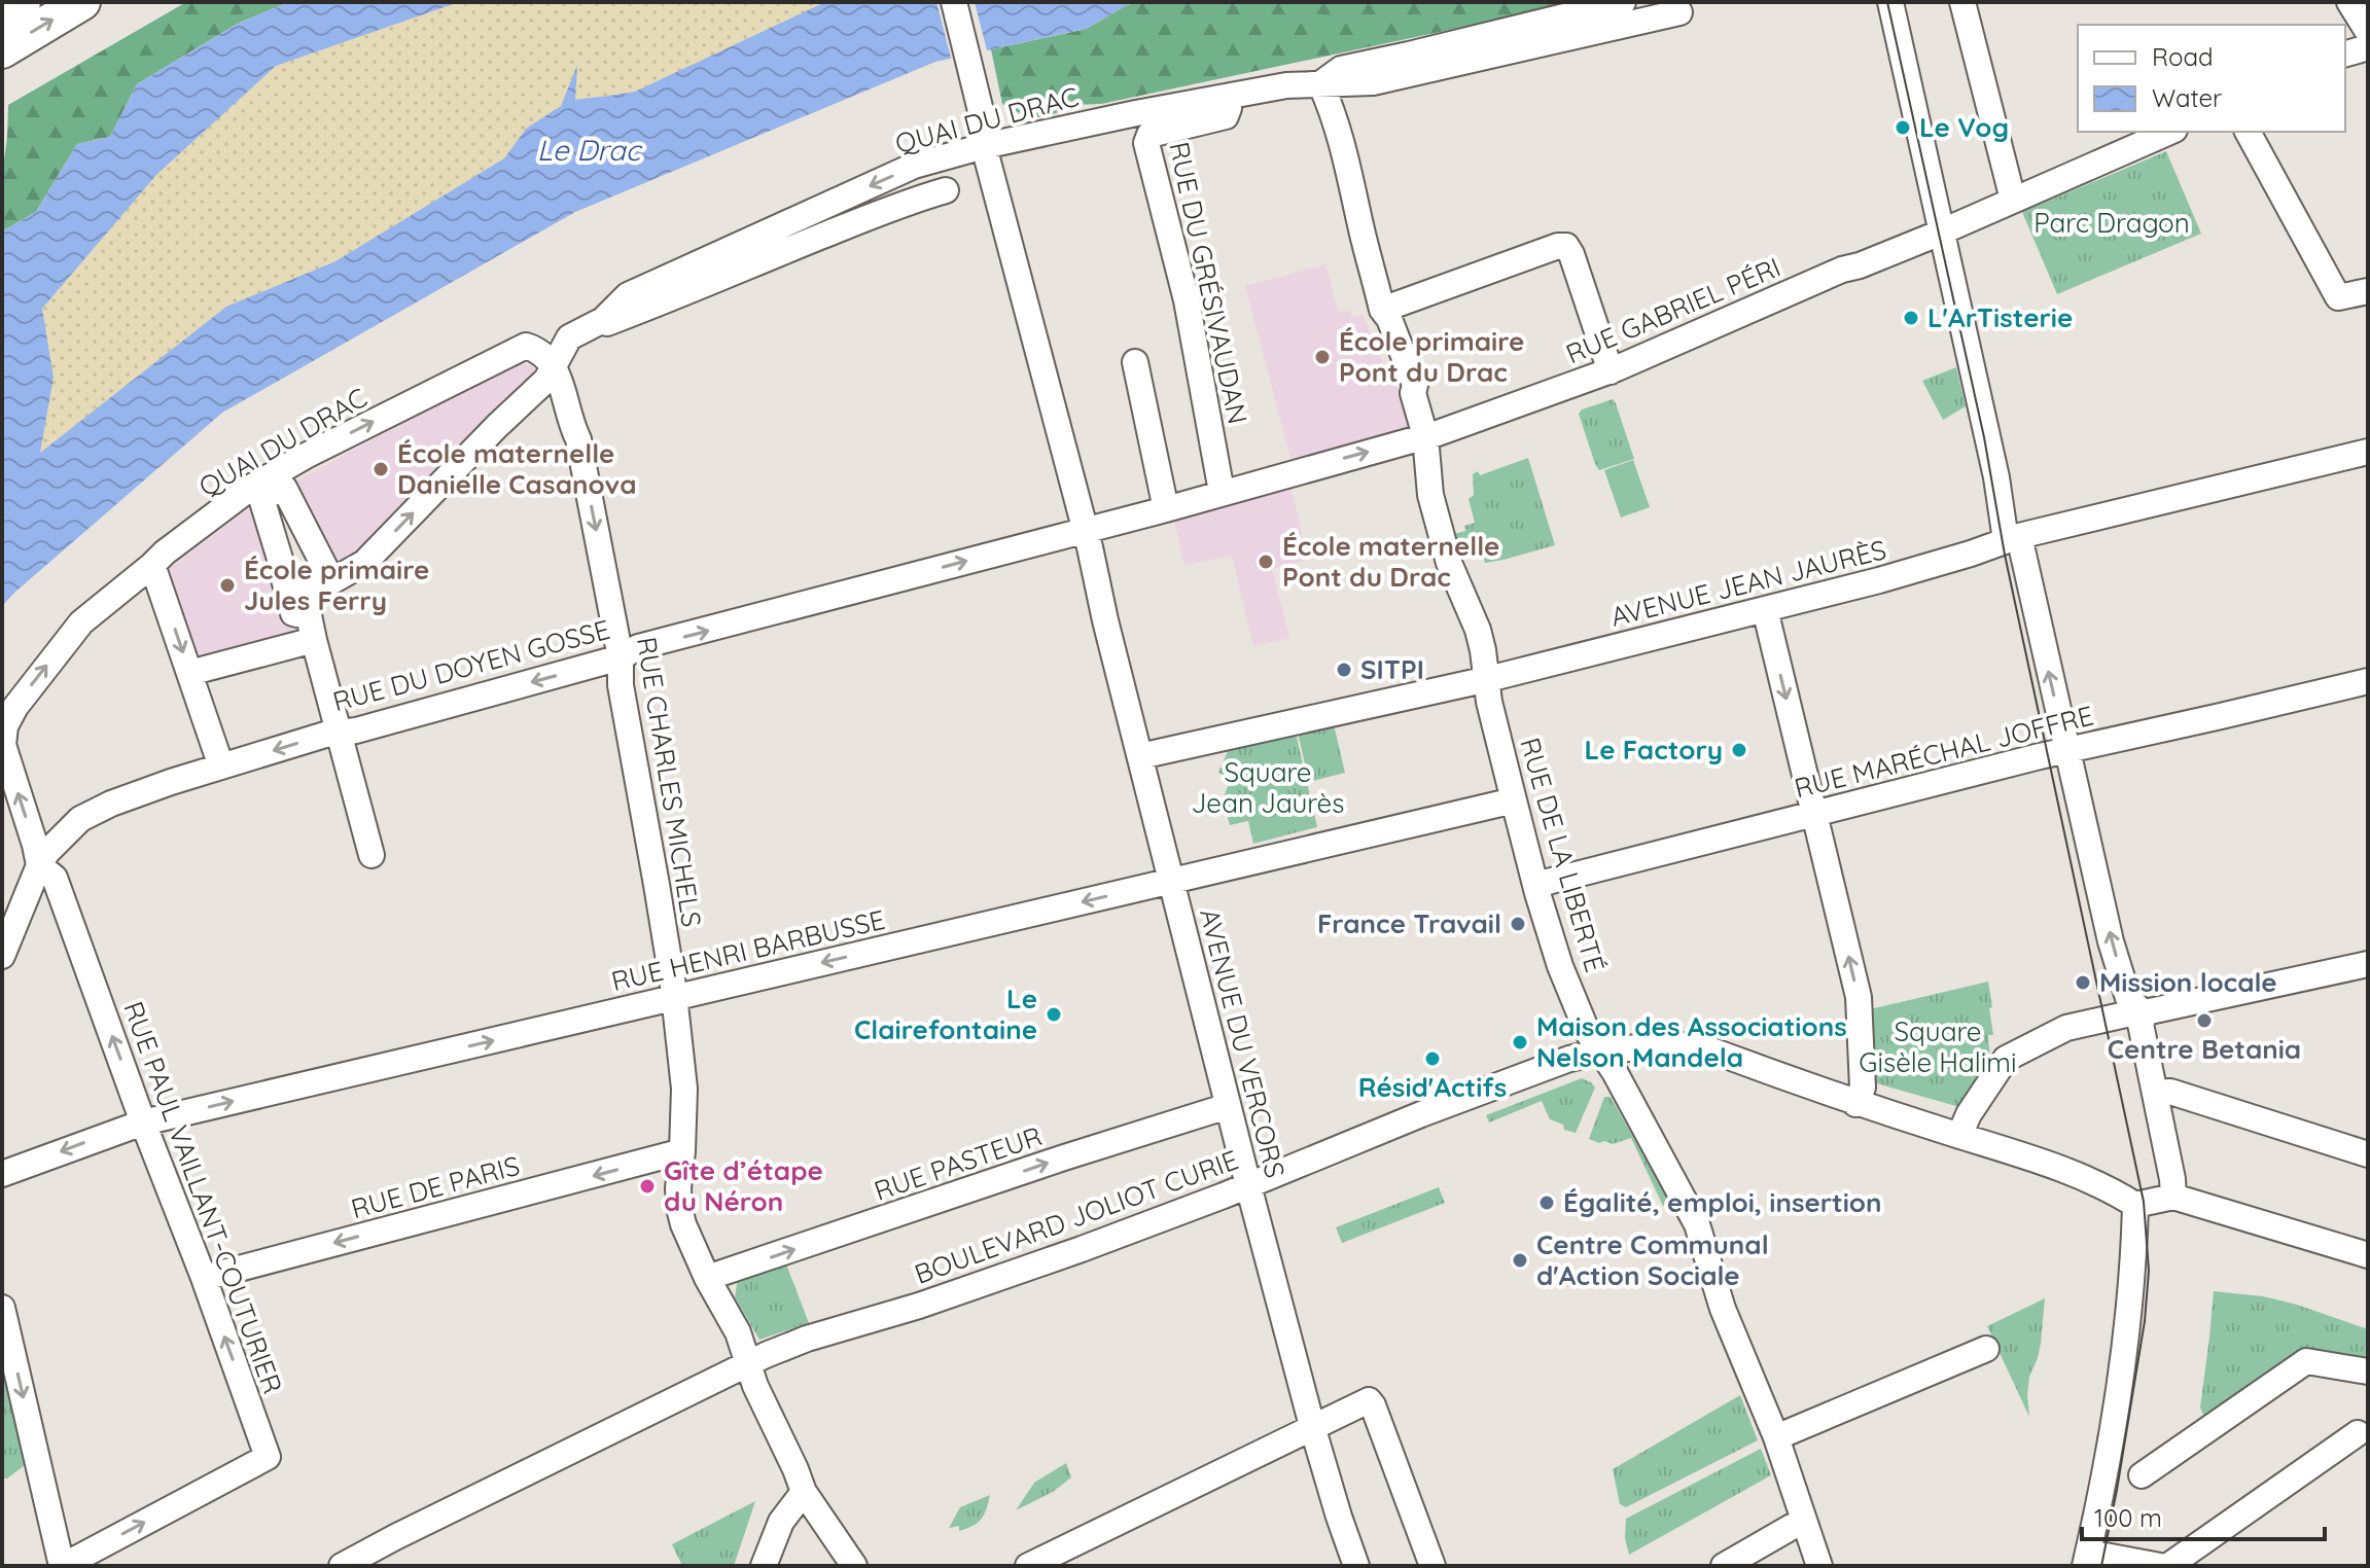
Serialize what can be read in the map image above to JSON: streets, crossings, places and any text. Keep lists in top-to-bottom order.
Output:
{
  "streets": {
    "street": [
      "QUAI DU DRAC",
      "RUE DU GRÉSIVAUDAN",
      "RUE GABRIEL PÉRI",
      "AVENUE JEAN JAURÈS",
      "RUE DU DOYEN GOSSE",
      "RUE MARÉCHAL JOFFRE",
      "RUE CHARLES MICHELS",
      "RUE DE LA LIBERTÉ",
      "RUE HENRI BARBUSSE",
      "AVENUE DU VERCORS",
      "RUE PASTEUR",
      "RUE DE PARIS",
      "RUE PAUL VAILLANT-COUTURIER",
      "BOULEVARD JOLIOT CURIE"
    ]
  },
  "crossings": [
    ["QUAI DU DRAC", "RUE DU GRÉSIVAUDAN"],
    ["QUAI DU DRAC", "RUE CHARLES MICHELS"],
    ["QUAI DU DRAC", "RUE DE LA LIBERTÉ"],
    ["QUAI DU DRAC", "AVENUE DU VERCORS"],
    ["QUAI DU DRAC", "RUE PAUL VAILLANT-COUTURIER"],
    ["RUE DU GRÉSIVAUDAN", "RUE GABRIEL PÉRI"],
    ["RUE GABRIEL PÉRI", "RUE DU DOYEN GOSSE"],
    ["RUE GABRIEL PÉRI", "RUE DE LA LIBERTÉ"],
    ["RUE GABRIEL PÉRI", "AVENUE DU VERCORS"],
    ["AVENUE JEAN JAURÈS", "RUE DE LA LIBERTÉ"],
    ["AVENUE JEAN JAURÈS", "AVENUE DU VERCORS"],
    ["RUE DU DOYEN GOSSE", "RUE CHARLES MICHELS"],
    ["RUE DU DOYEN GOSSE", "AVENUE DU VERCORS"],
    ["RUE DU DOYEN GOSSE", "RUE PAUL VAILLANT-COUTURIER"],
    ["RUE MARÉCHAL JOFFRE", "RUE DE LA LIBERTÉ"],
    ["RUE CHARLES MICHELS", "RUE HENRI BARBUSSE"],
    ["RUE CHARLES MICHELS", "RUE PASTEUR"],
    ["RUE CHARLES MICHELS", "RUE DE PARIS"],
    ["RUE CHARLES MICHELS", "BOULEVARD JOLIOT CURIE"],
    ["RUE DE LA LIBERTÉ", "RUE HENRI BARBUSSE"],
    ["RUE DE LA LIBERTÉ", "BOULEVARD JOLIOT CURIE"],
    ["RUE HENRI BARBUSSE", "AVENUE DU VERCORS"],
    ["RUE HENRI BARBUSSE", "RUE PAUL VAILLANT-COUTURIER"],
    ["AVENUE DU VERCORS", "RUE PASTEUR"],
    ["AVENUE DU VERCORS", "BOULEVARD JOLIOT CURIE"],
    ["RUE DE PARIS", "RUE PAUL VAILLANT-COUTURIER"]
  ],
  "one_way": ["RUE PASTEUR", "RUE DE PARIS"],
  "water": ["Le Drac"],
  "parks": ["Parc Dragon", "Square Jean Jaurès", "Square Gisèle Halimi"],
  "places": [
    "Le Vog",
    "L'ArTisterie",
    "École primaire Pont du Drac",
    "École maternelle Danielle Casanova",
    "École maternelle Pont du Drac",
    "École primaire Jules Ferry",
    "SITPI",
    "Le Factory",
    "France Travail",
    "Mission locale",
    "Le Clairefontaine",
    "Centre Betania",
    "Maison des Associations Nelson Mandela",
    "Résid'Actifs",
    "Gîte d’étape du Néron",
    "Égalité, emploi, insertion",
    "Centre Communal d'Action Sociale"
  ],
  "legend": ["Road", "Water"],
  "scale_bar": "100 m"
}
